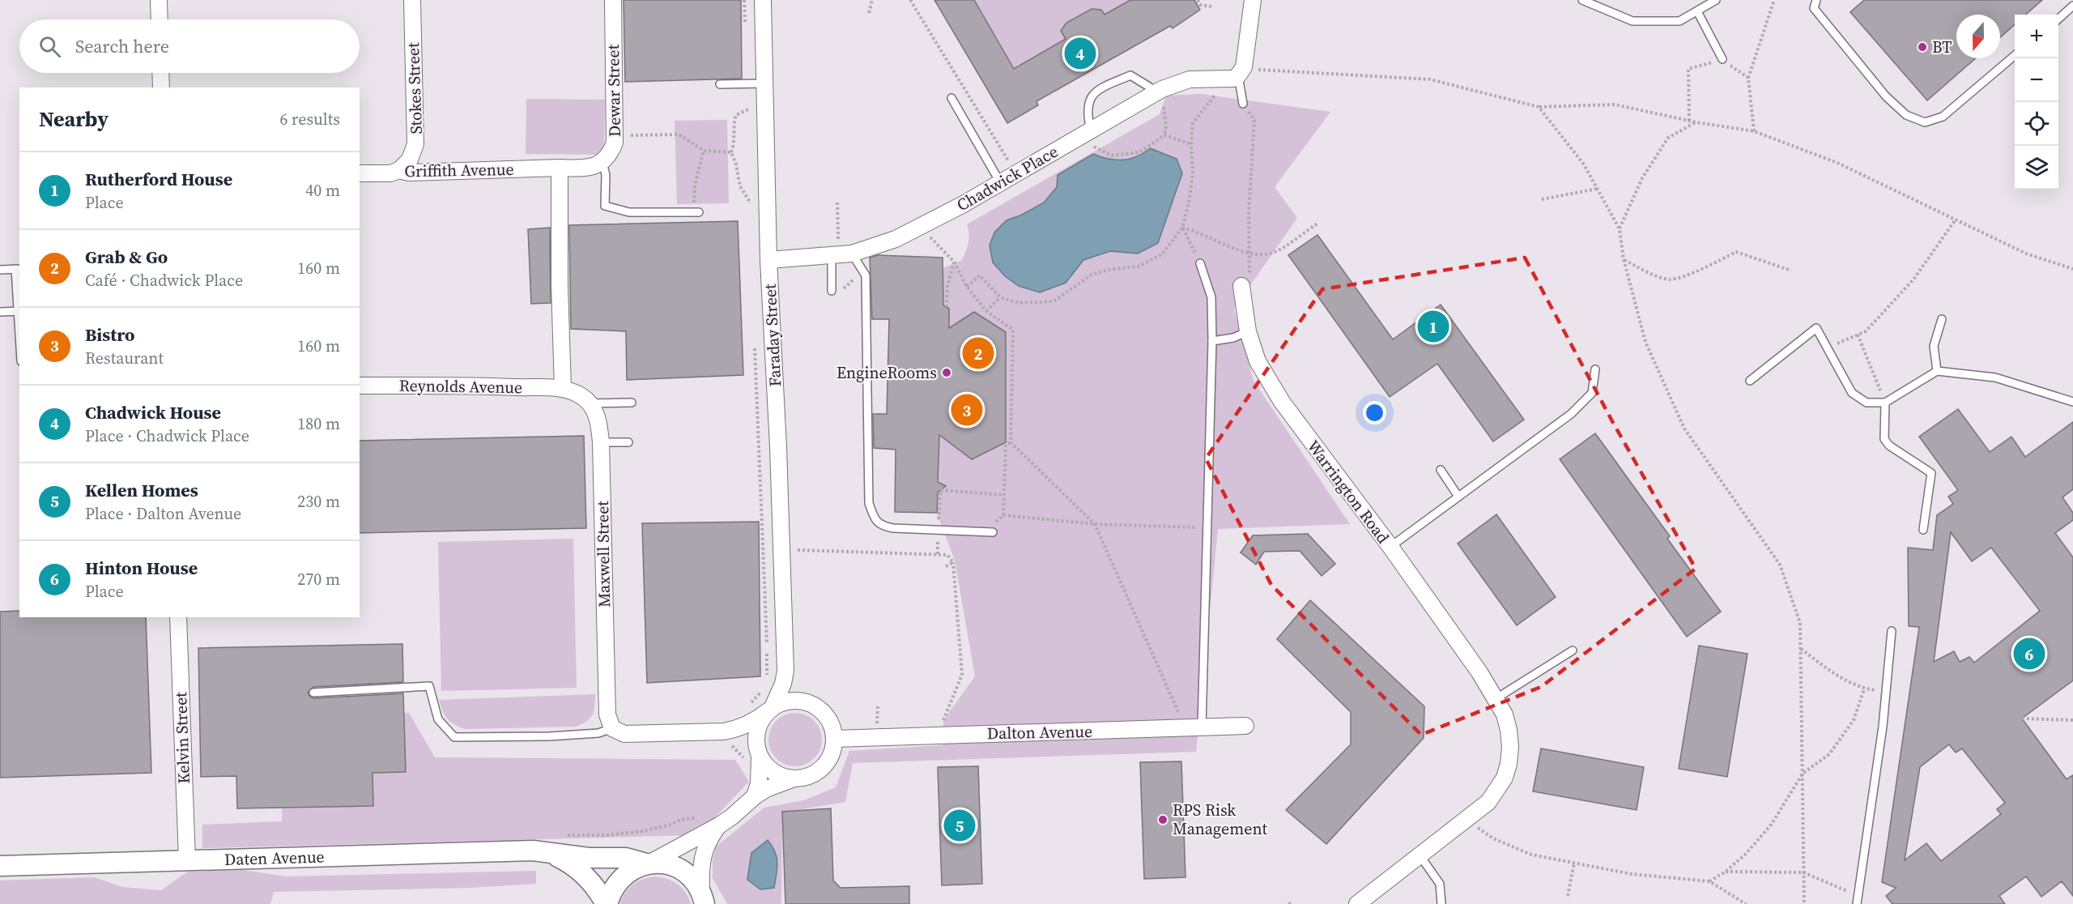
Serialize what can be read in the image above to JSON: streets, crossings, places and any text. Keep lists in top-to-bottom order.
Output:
{
  "streets": {
    "street": [
      "Stokes Street",
      "Dewar Street",
      "Griffith Avenue",
      "Chadwick Place",
      "Faraday Street",
      "Reynolds Avenue",
      "Warrington Road",
      "Maxwell Street",
      "Dalton Avenue",
      "Kelvin Street",
      "Daten Avenue"
    ]
  },
  "crossings": [
    ["Stokes Street", "Griffith Avenue"],
    ["Chadwick Place", "Faraday Street"],
    ["Faraday Street", "Dalton Avenue"],
    ["Kelvin Street", "Daten Avenue"]
  ],
  "places": ["BT", "EngineRooms", "RPS Risk Management"],
  "north": "bottom",
  "page": {
    "map_buttons": ["+", "−"],
    "search": "Search here",
    "pins": [
      "4",
      "1",
      "2",
      "3",
      "6",
      "5"
    ],
    "heading": ["Nearby", "6 results"],
    "list": [
      {
        "mark": "1",
        "name": "Rutherford House",
        "note": "Place",
        "value": "40 m"
      },
      {
        "mark": "2",
        "name": "Grab & Go",
        "note": "Café · Chadwick Place",
        "value": "160 m"
      },
      {
        "mark": "3",
        "name": "Bistro",
        "note": "Restaurant",
        "value": "160 m"
      },
      {
        "mark": "4",
        "name": "Chadwick House",
        "note": "Place · Chadwick Place",
        "value": "180 m"
      },
      {
        "mark": "5",
        "name": "Kellen Homes",
        "note": "Place · Dalton Avenue",
        "value": "230 m"
      },
      {
        "mark": "6",
        "name": "Hinton House",
        "note": "Place",
        "value": "270 m"
      }
    ]
  }
}
